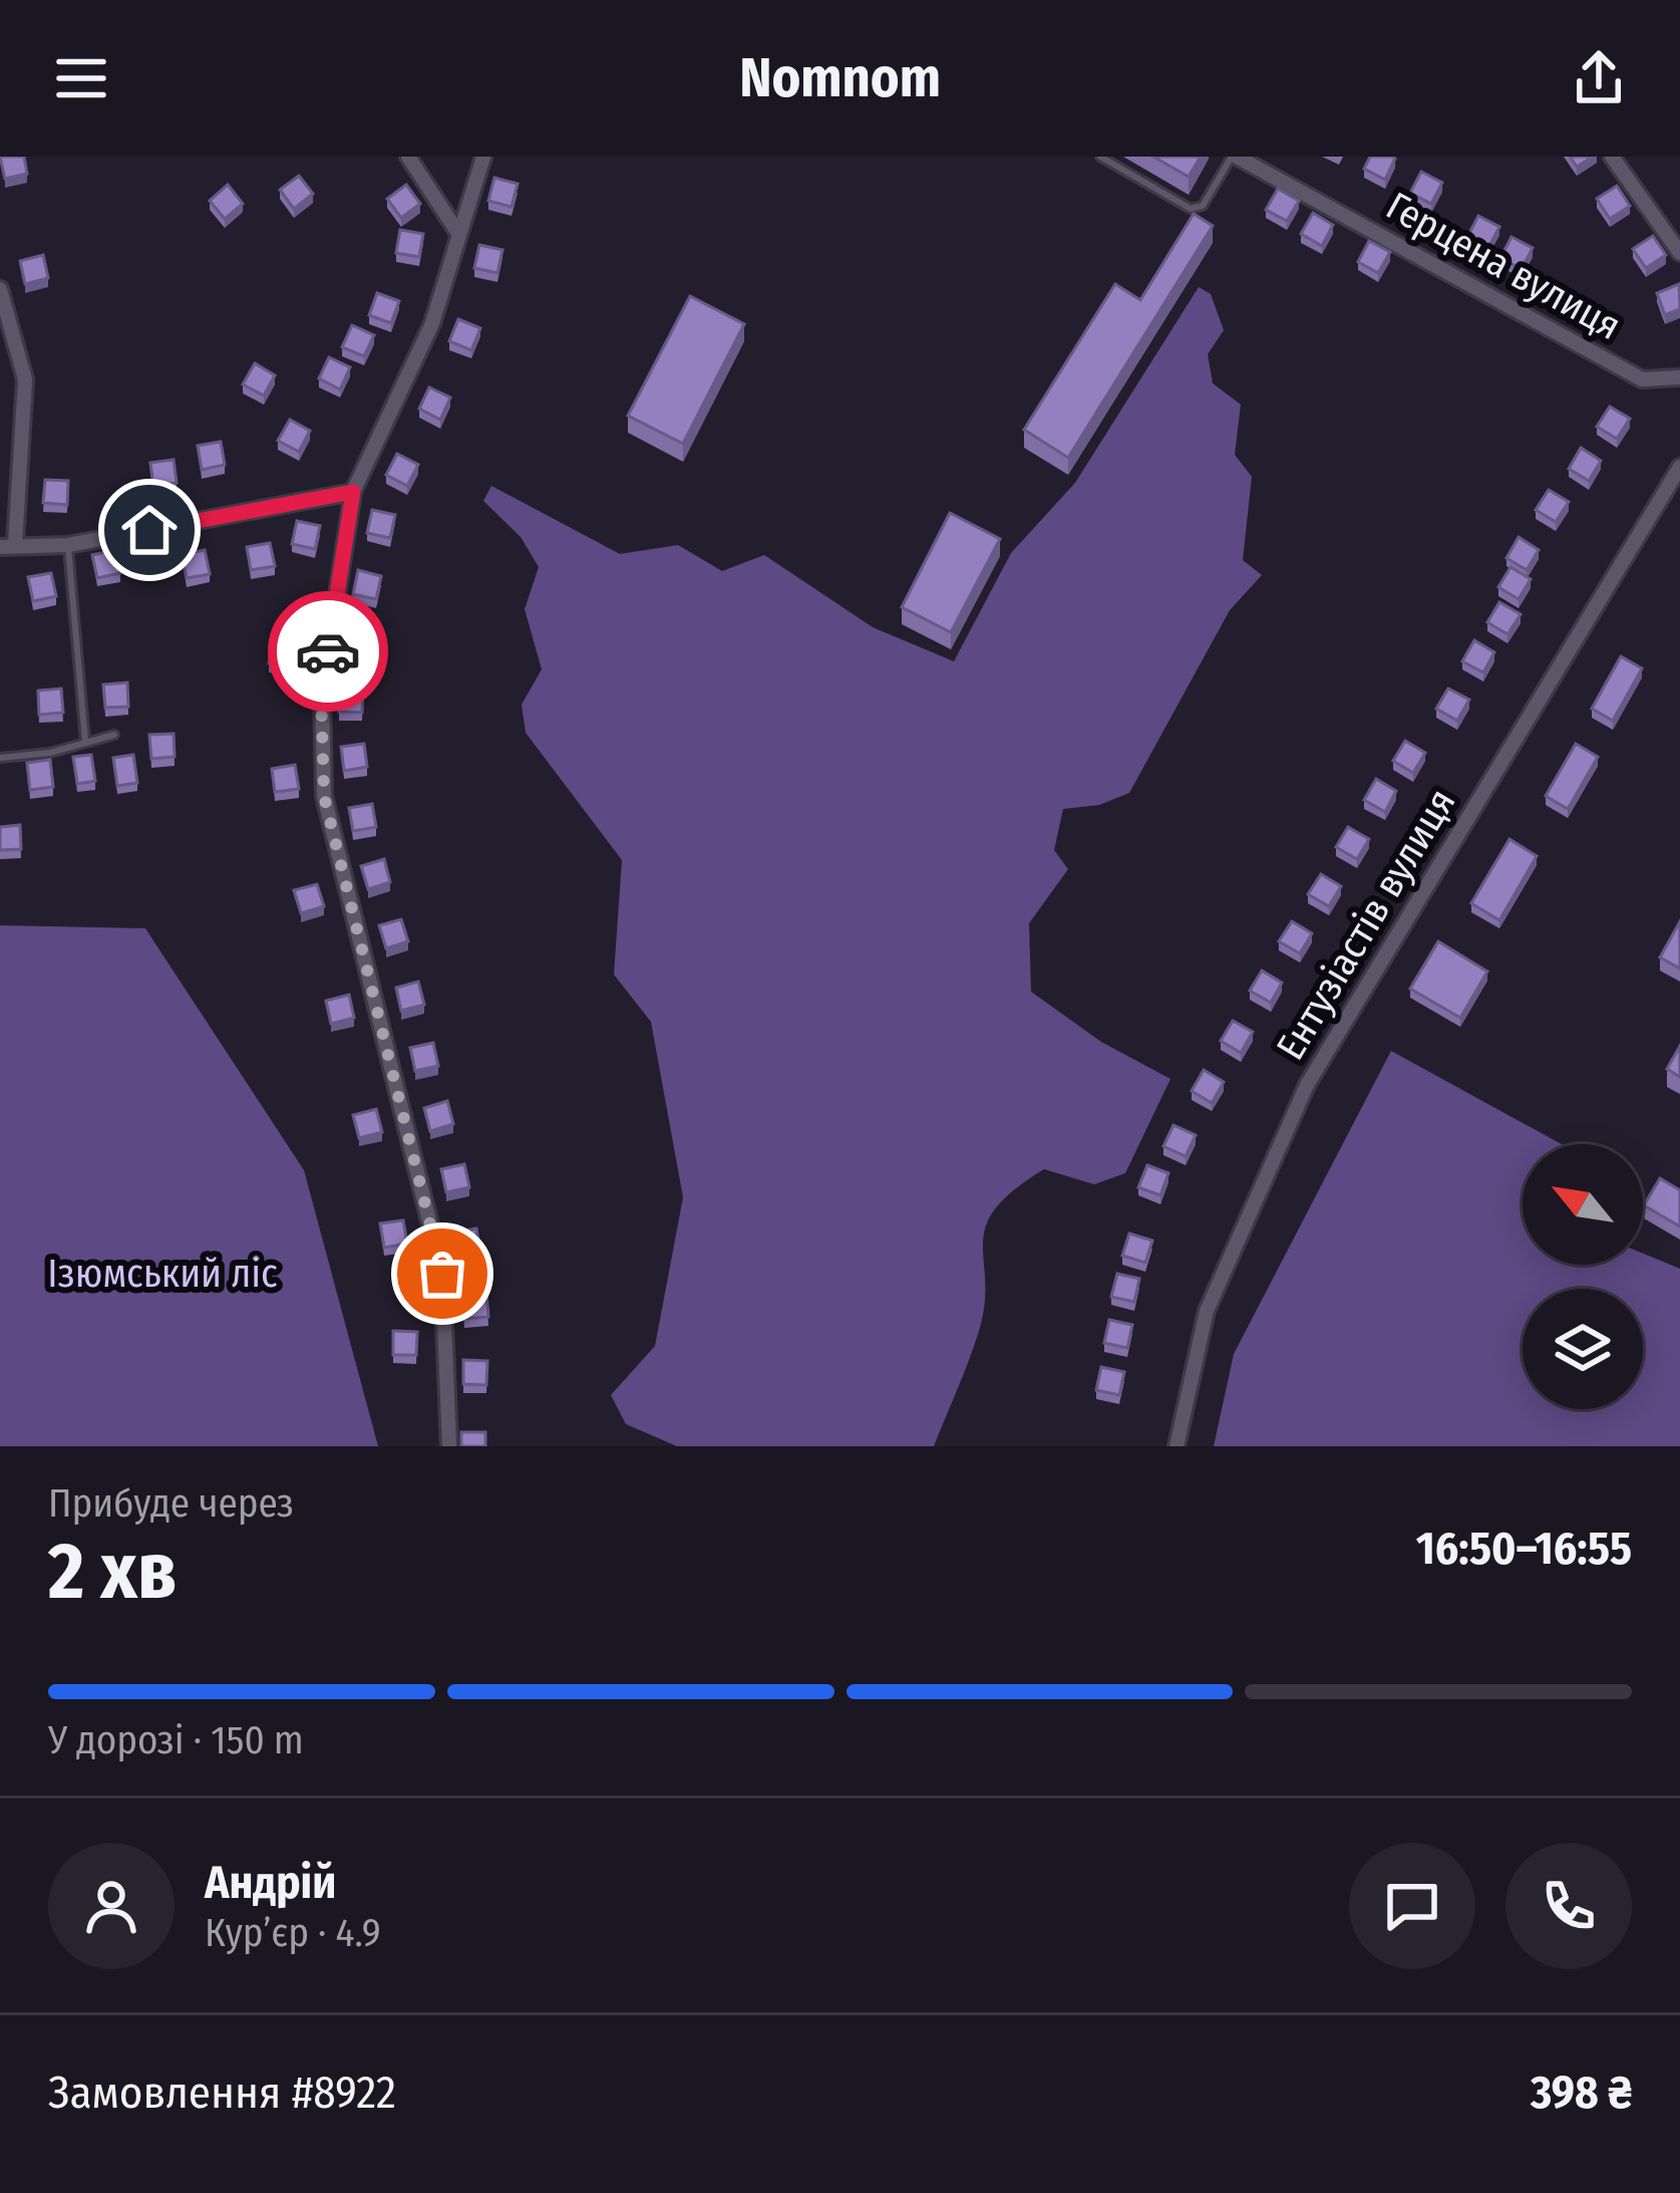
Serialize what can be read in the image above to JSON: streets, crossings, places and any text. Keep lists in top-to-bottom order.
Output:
{
  "streets": {
    "street": ["Герцена вулиця", "Ентузіастів вулиця"]
  },
  "parks": ["Ізюмський ліс"],
  "north": "top left",
  "page": {
    "header": "Nomnom",
    "heading": ["2 хв", "Прибуде через", "16:50–16:55"],
    "panel": [
      "Андрій",
      "Кур’єр · 4.9",
      "Замовлення #8922",
      "398 ₴"
    ],
    "bar": "У дорозі · 150 m"
  }
}
